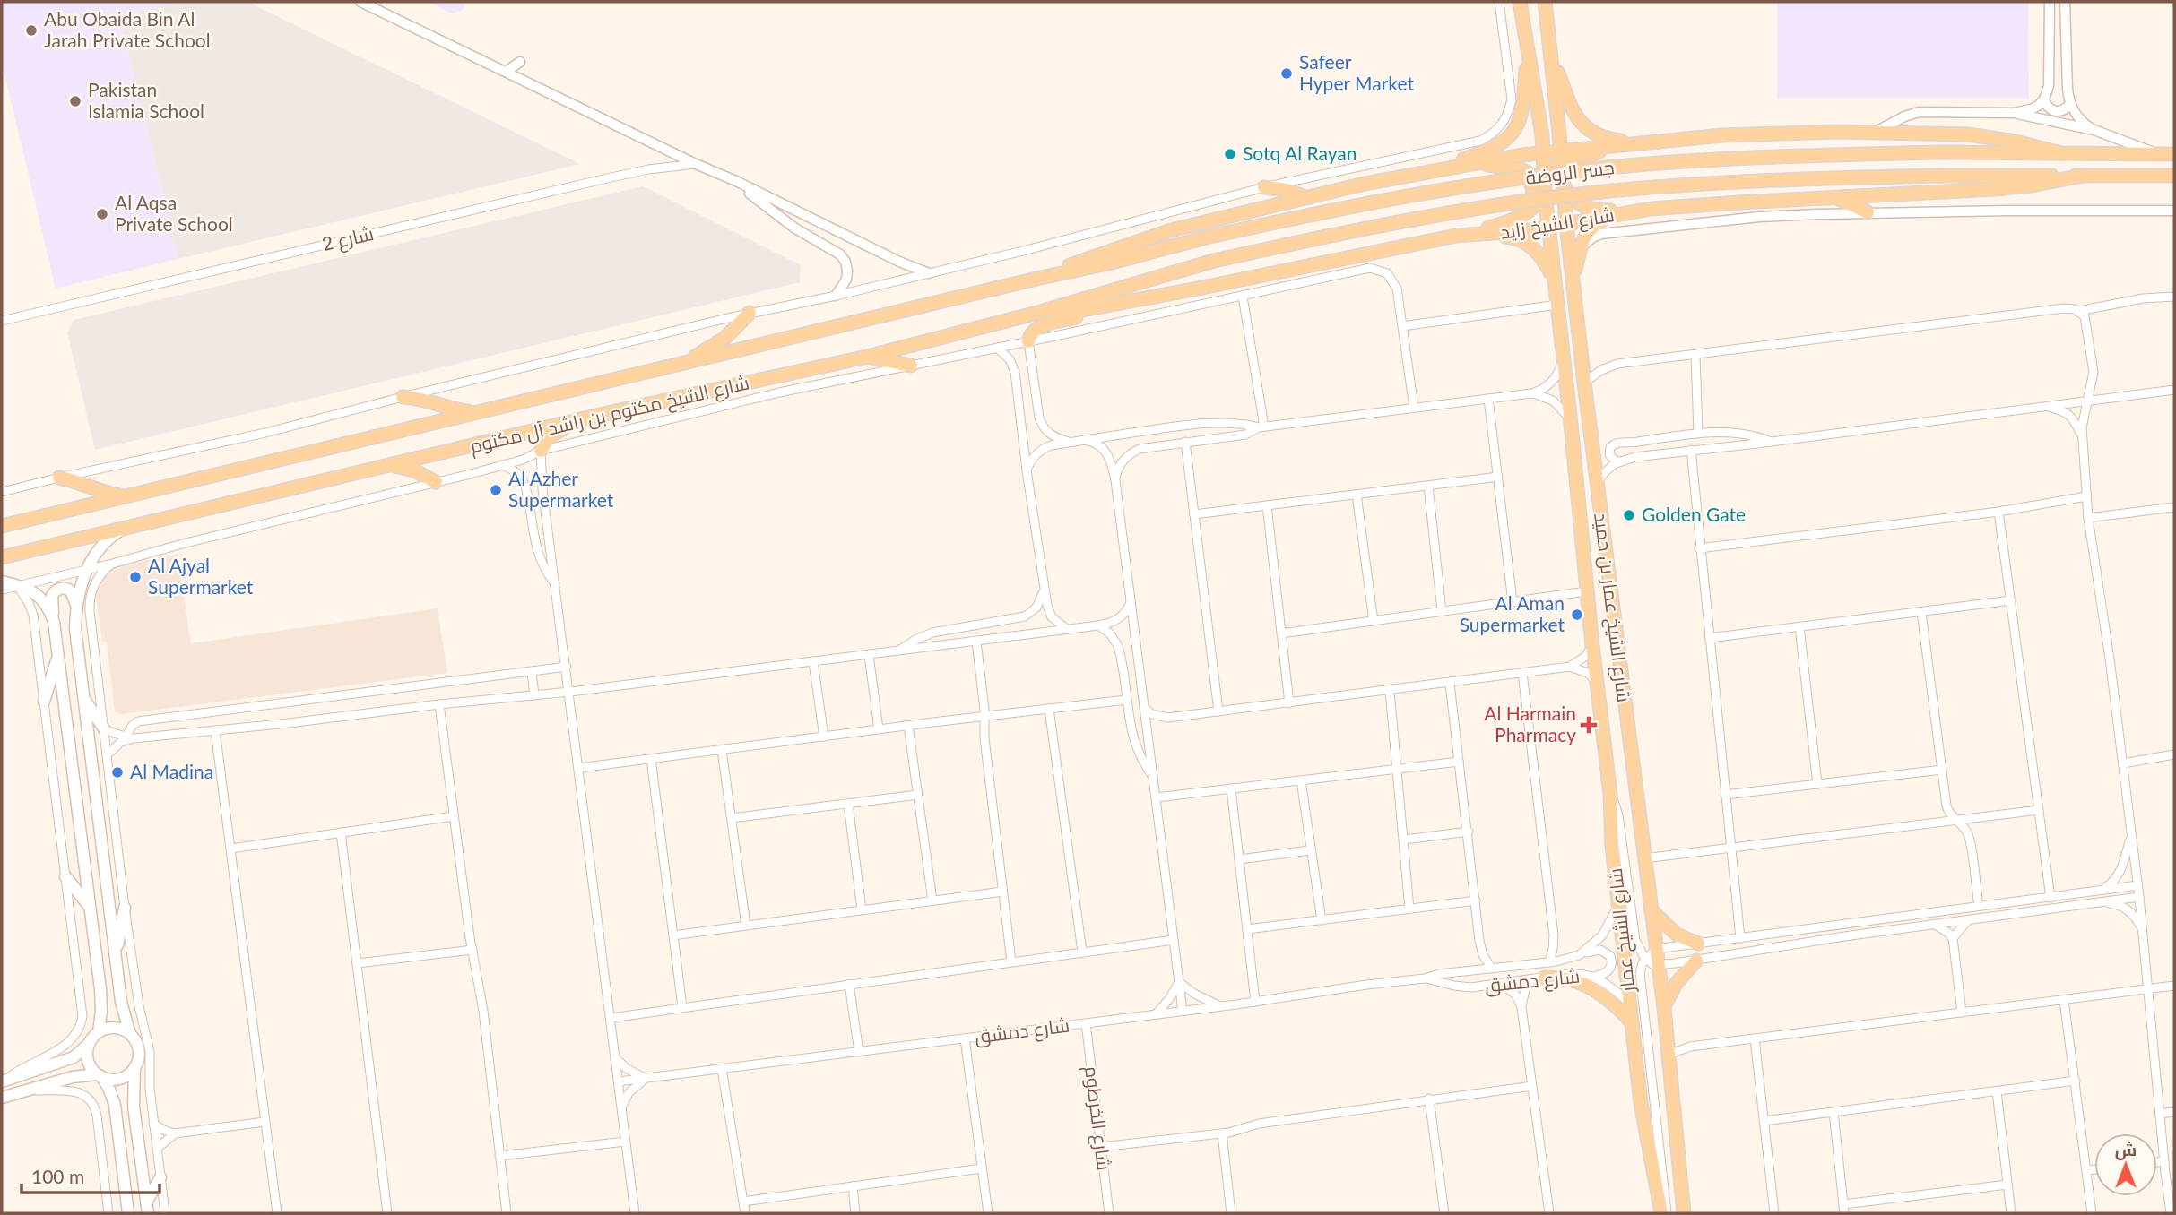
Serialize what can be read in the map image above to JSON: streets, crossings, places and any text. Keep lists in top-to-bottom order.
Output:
{
  "streets": {
    "main road": [
      "جسر الروضة",
      "شارع الشيخ زايد",
      "شارع الشيخ مكتوم بن راشد آل مكتوم",
      "شارع الشيخ عمار بن حميد",
      "شارع الشيخ عمار"
    ],
    "street": ["شارع 2", "شارع دمشق", "شارع الخرطوم"]
  },
  "crossings": [
    ["جسر الروضة", "شارع الشيخ زايد"],
    ["جسر الروضة", "شارع الشيخ مكتوم بن راشد آل مكتوم"],
    ["شارع الشيخ زايد", "شارع الشيخ مكتوم بن راشد آل مكتوم"],
    ["شارع الشيخ زايد", "شارع الشيخ عمار بن حميد"],
    ["شارع الشيخ عمار بن حميد", "شارع الشيخ عمار"],
    ["شارع الشيخ عمار", "شارع دمشق"],
    ["شارع دمشق", "شارع الخرطوم"]
  ],
  "places": {
    "other": [
      "Abu Obaida Bin Al Jarah Private School",
      "Safeer Hyper Market",
      "Pakistan Islamia School",
      "Sotq Al Rayan",
      "Al Aqsa Private School",
      "Al Azher Supermarket",
      "Golden Gate",
      "Al Ajyal Supermarket",
      "Al Aman Supermarket",
      "Al Madina"
    ],
    "health": ["Al Harmain Pharmacy"]
  },
  "scale_bar": "100 m",
  "north": "top"
}
